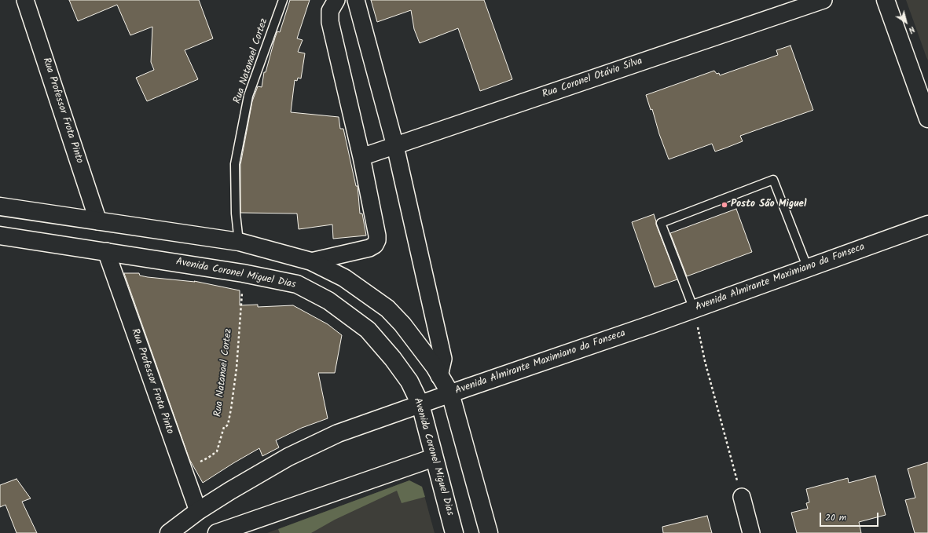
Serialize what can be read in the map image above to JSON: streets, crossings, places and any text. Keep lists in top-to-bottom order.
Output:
{
  "streets": {
    "main road": ["Avenida Coronel Miguel Dias", "Avenida Almirante Maximiano da Fonseca"],
    "street": ["Rua Coronel Otávio Silva", "Rua Professor Frota Pinto"],
    "lane": ["Rua Natanael Cortez"]
  },
  "crossings": [
    ["Rua Natanael Cortez", "Rua Professor Frota Pinto"],
    ["Rua Natanael Cortez", "Avenida Coronel Miguel Dias"],
    ["Rua Professor Frota Pinto", "Avenida Coronel Miguel Dias"],
    ["Rua Professor Frota Pinto", "Avenida Almirante Maximiano da Fonseca"],
    ["Avenida Coronel Miguel Dias", "Avenida Almirante Maximiano da Fonseca"]
  ],
  "places": ["Posto São Miguel"],
  "scale_bar": "20 m",
  "north": "bottom right"
}
